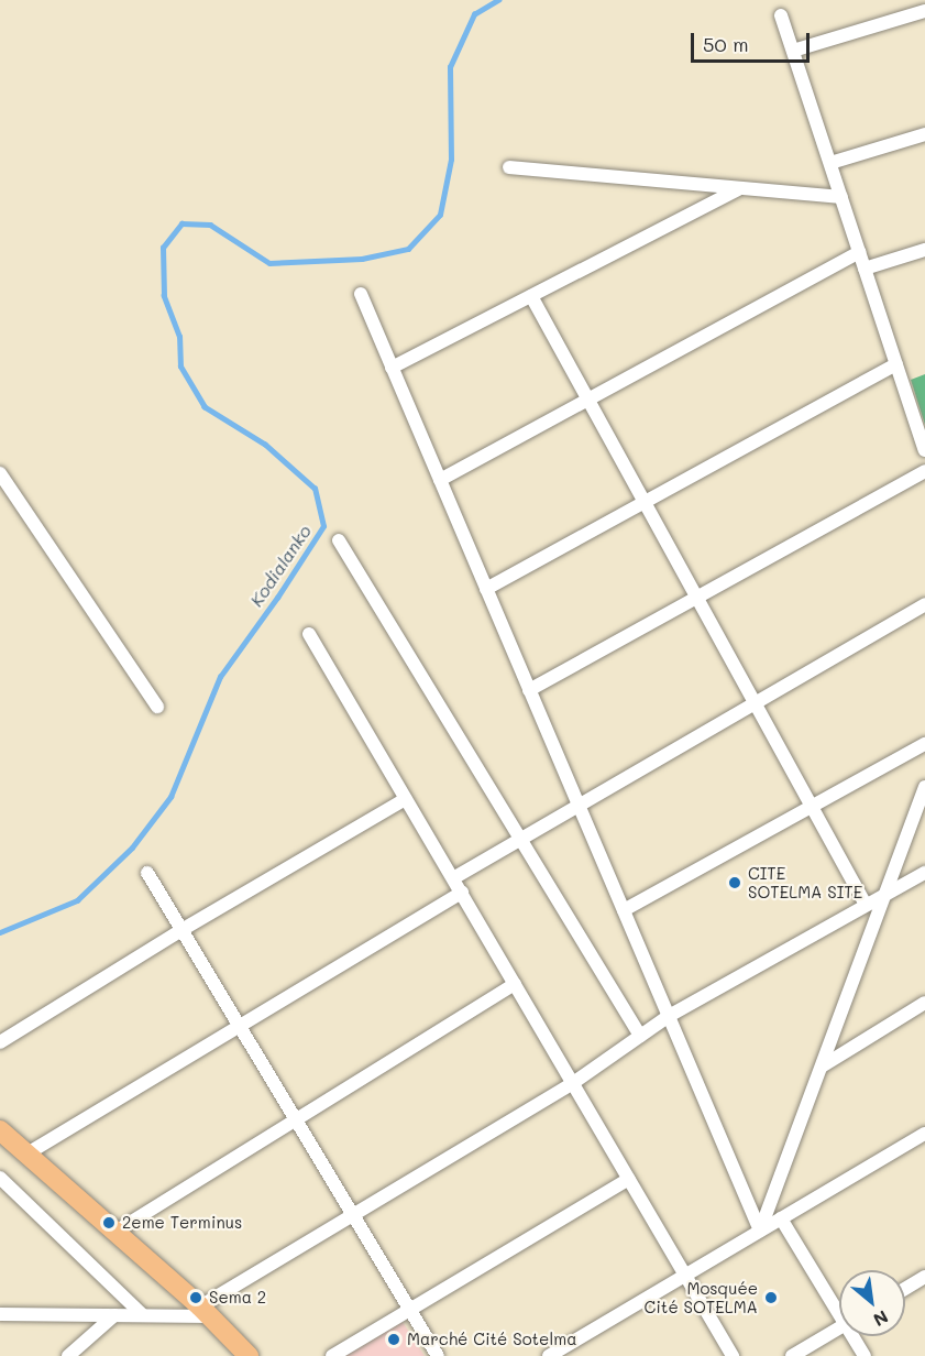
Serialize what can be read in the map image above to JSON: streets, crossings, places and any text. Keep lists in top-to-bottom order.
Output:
{
  "water": ["Kodialanko"],
  "places": [
    "CITE SOTELMA SITE",
    "2eme Terminus",
    "Sema 2",
    "Mosquée Cité SOTELMA",
    "Marché Cité Sotelma"
  ],
  "scale_bar": "50 m",
  "north": "bottom right"
}
